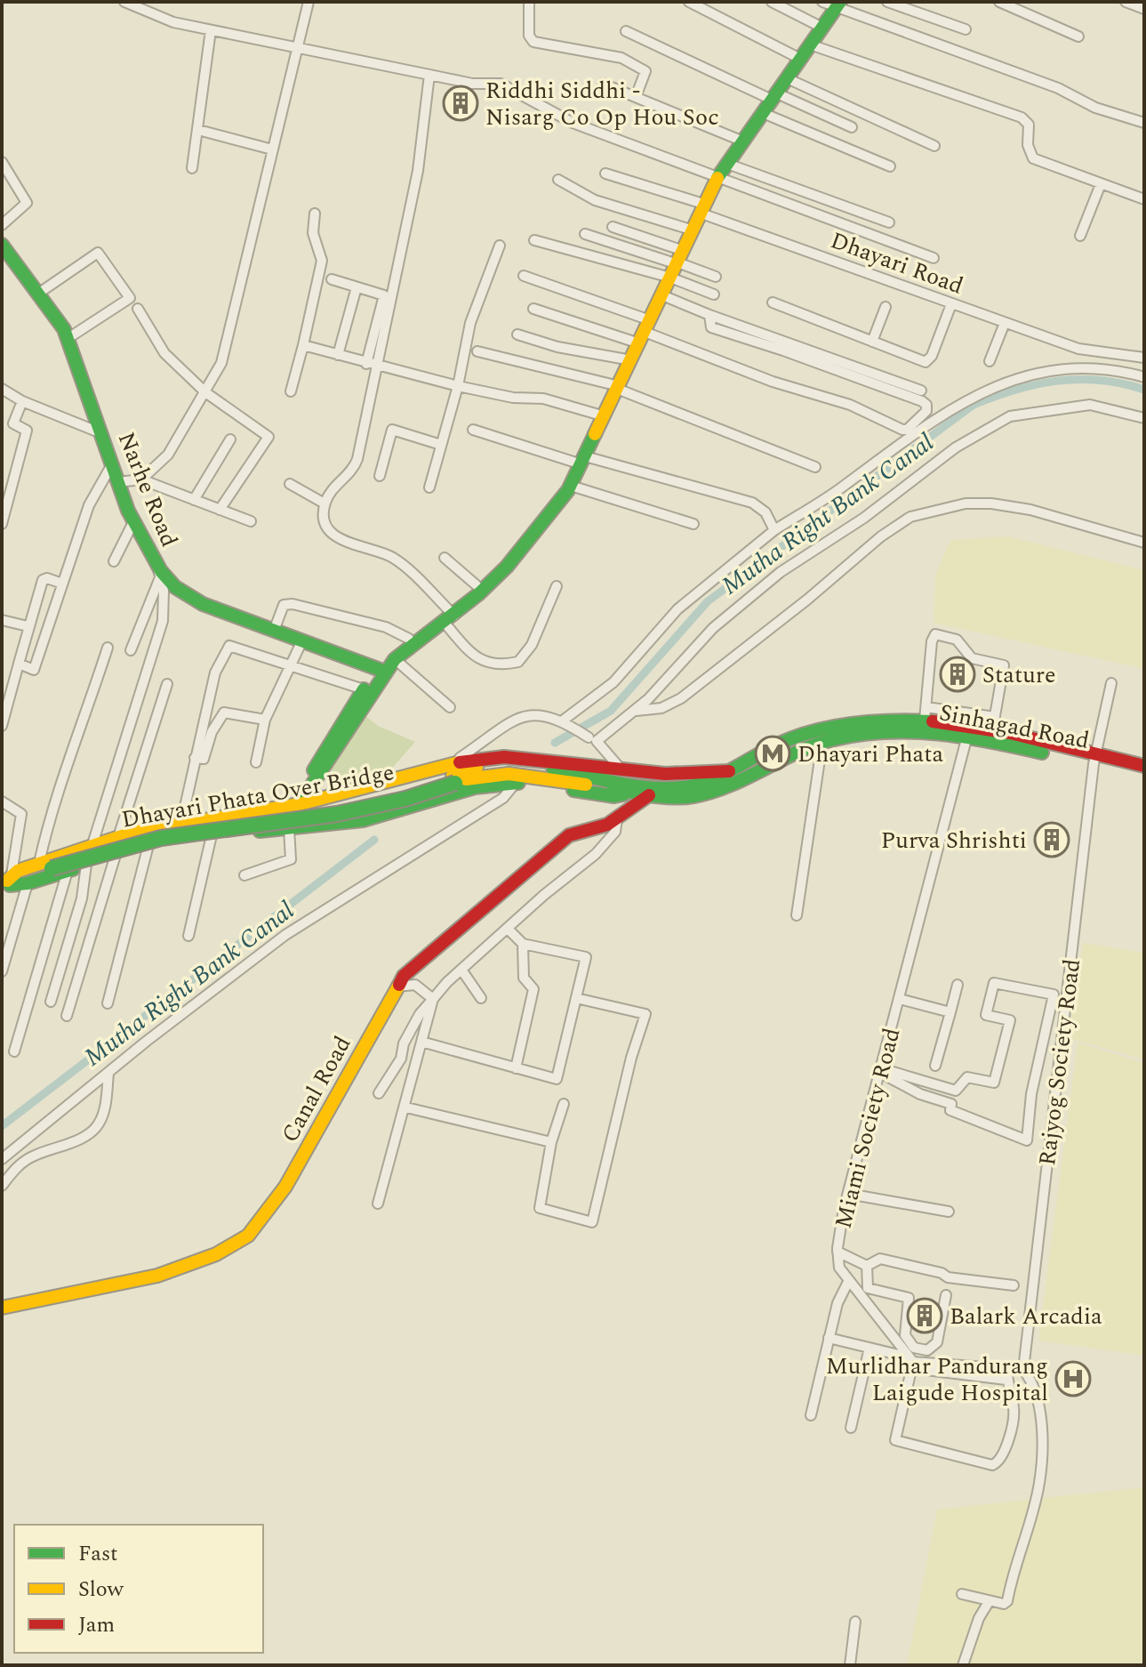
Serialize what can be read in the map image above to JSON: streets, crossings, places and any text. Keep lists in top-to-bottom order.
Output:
{
  "streets": {
    "main road": [
      "Narhe Road",
      "Sinhagad Road",
      "Dhayari Phata Over Bridge",
      "Canal Road"
    ],
    "street": ["Dhayari Road", "Rajyog Society Road", "Miami Society Road"]
  },
  "crossings": [
    ["Sinhagad Road", "Dhayari Phata Over Bridge"],
    ["Sinhagad Road", "Rajyog Society Road"],
    ["Sinhagad Road", "Canal Road"],
    ["Sinhagad Road", "Miami Society Road"]
  ],
  "water": ["Mutha Right Bank Canal"],
  "places": {
    "building": [
      "Riddhi Siddhi - Nisarg Co Op Hou Soc",
      "Stature",
      "Purva Shrishti",
      "Balark Arcadia"
    ],
    "metro station": ["Dhayari Phata"],
    "hospital": ["Murlidhar Pandurang Laigude Hospital"]
  },
  "legend": ["Fast", "Slow", "Jam"]
}
